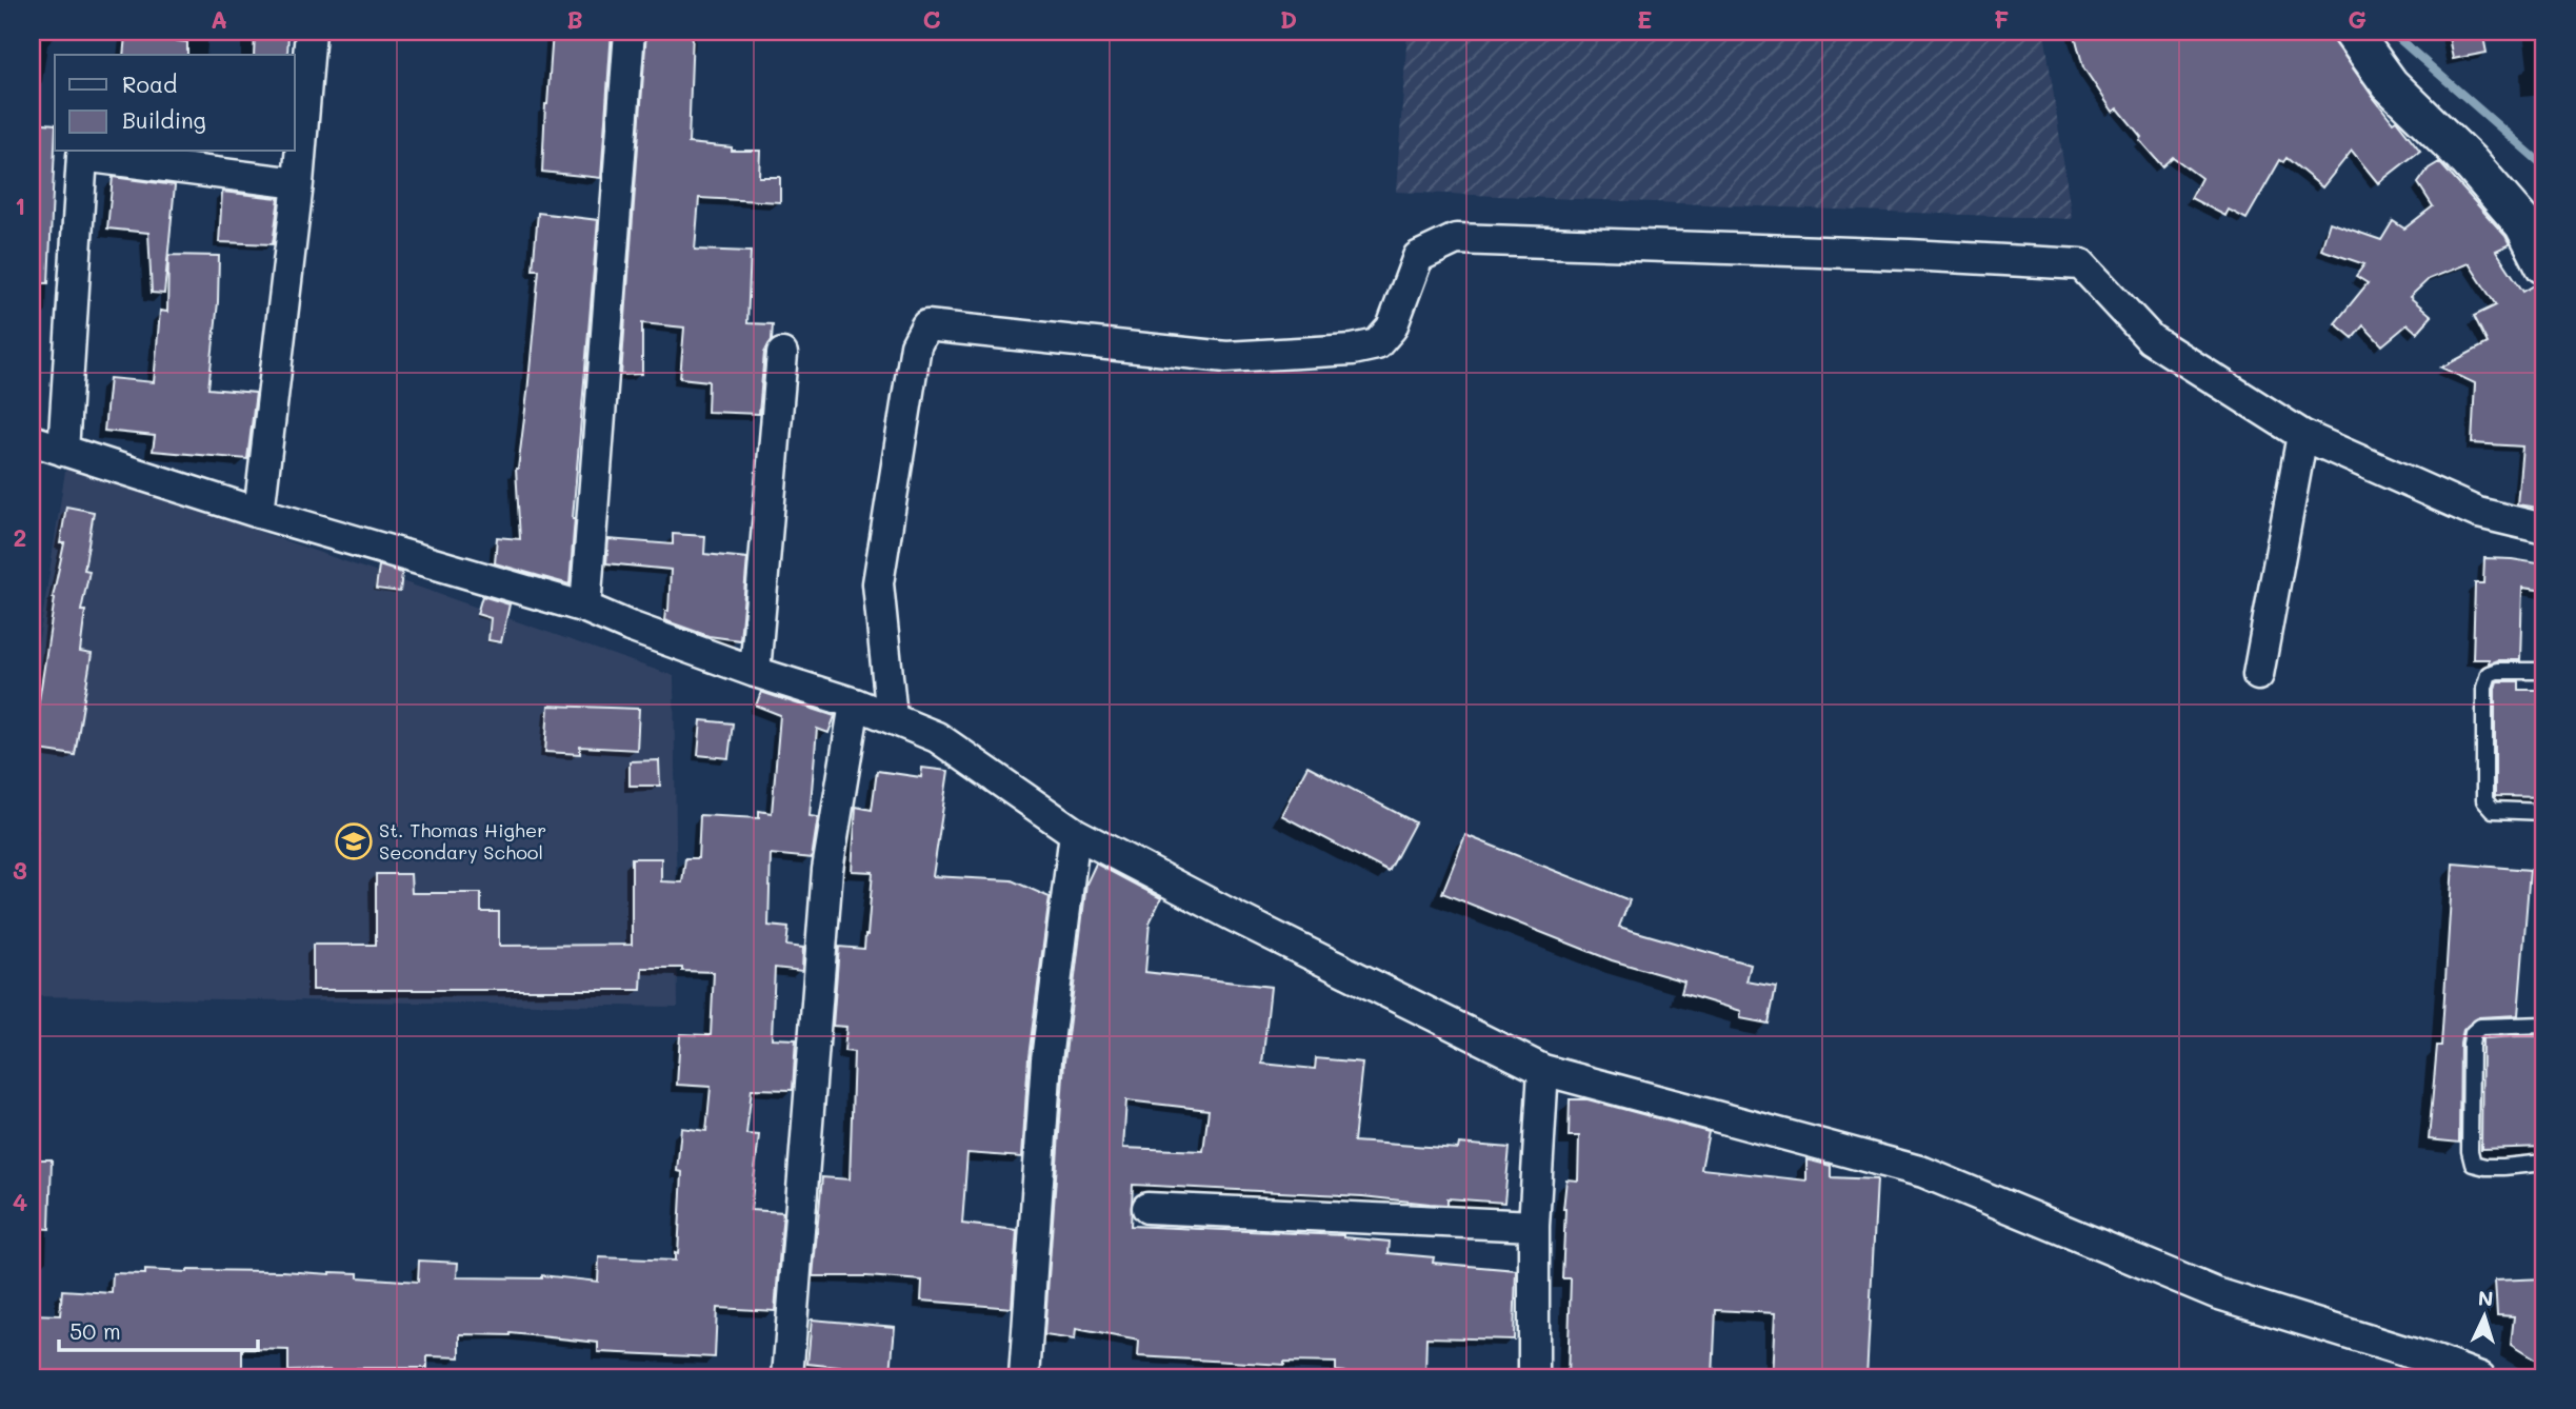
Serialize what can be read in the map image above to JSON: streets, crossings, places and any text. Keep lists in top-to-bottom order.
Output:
{
  "places": {
    "school or university": ["St. Thomas Higher Secondary School"]
  },
  "legend": ["Road", "Building"],
  "scale_bar": "50 m",
  "north": "top",
  "grid": {
    "columns": [
      "A",
      "B",
      "C",
      "D",
      "E",
      "F",
      "G"
    ],
    "rows": [
      "1",
      "2",
      "3",
      "4"
    ]
  }
}
